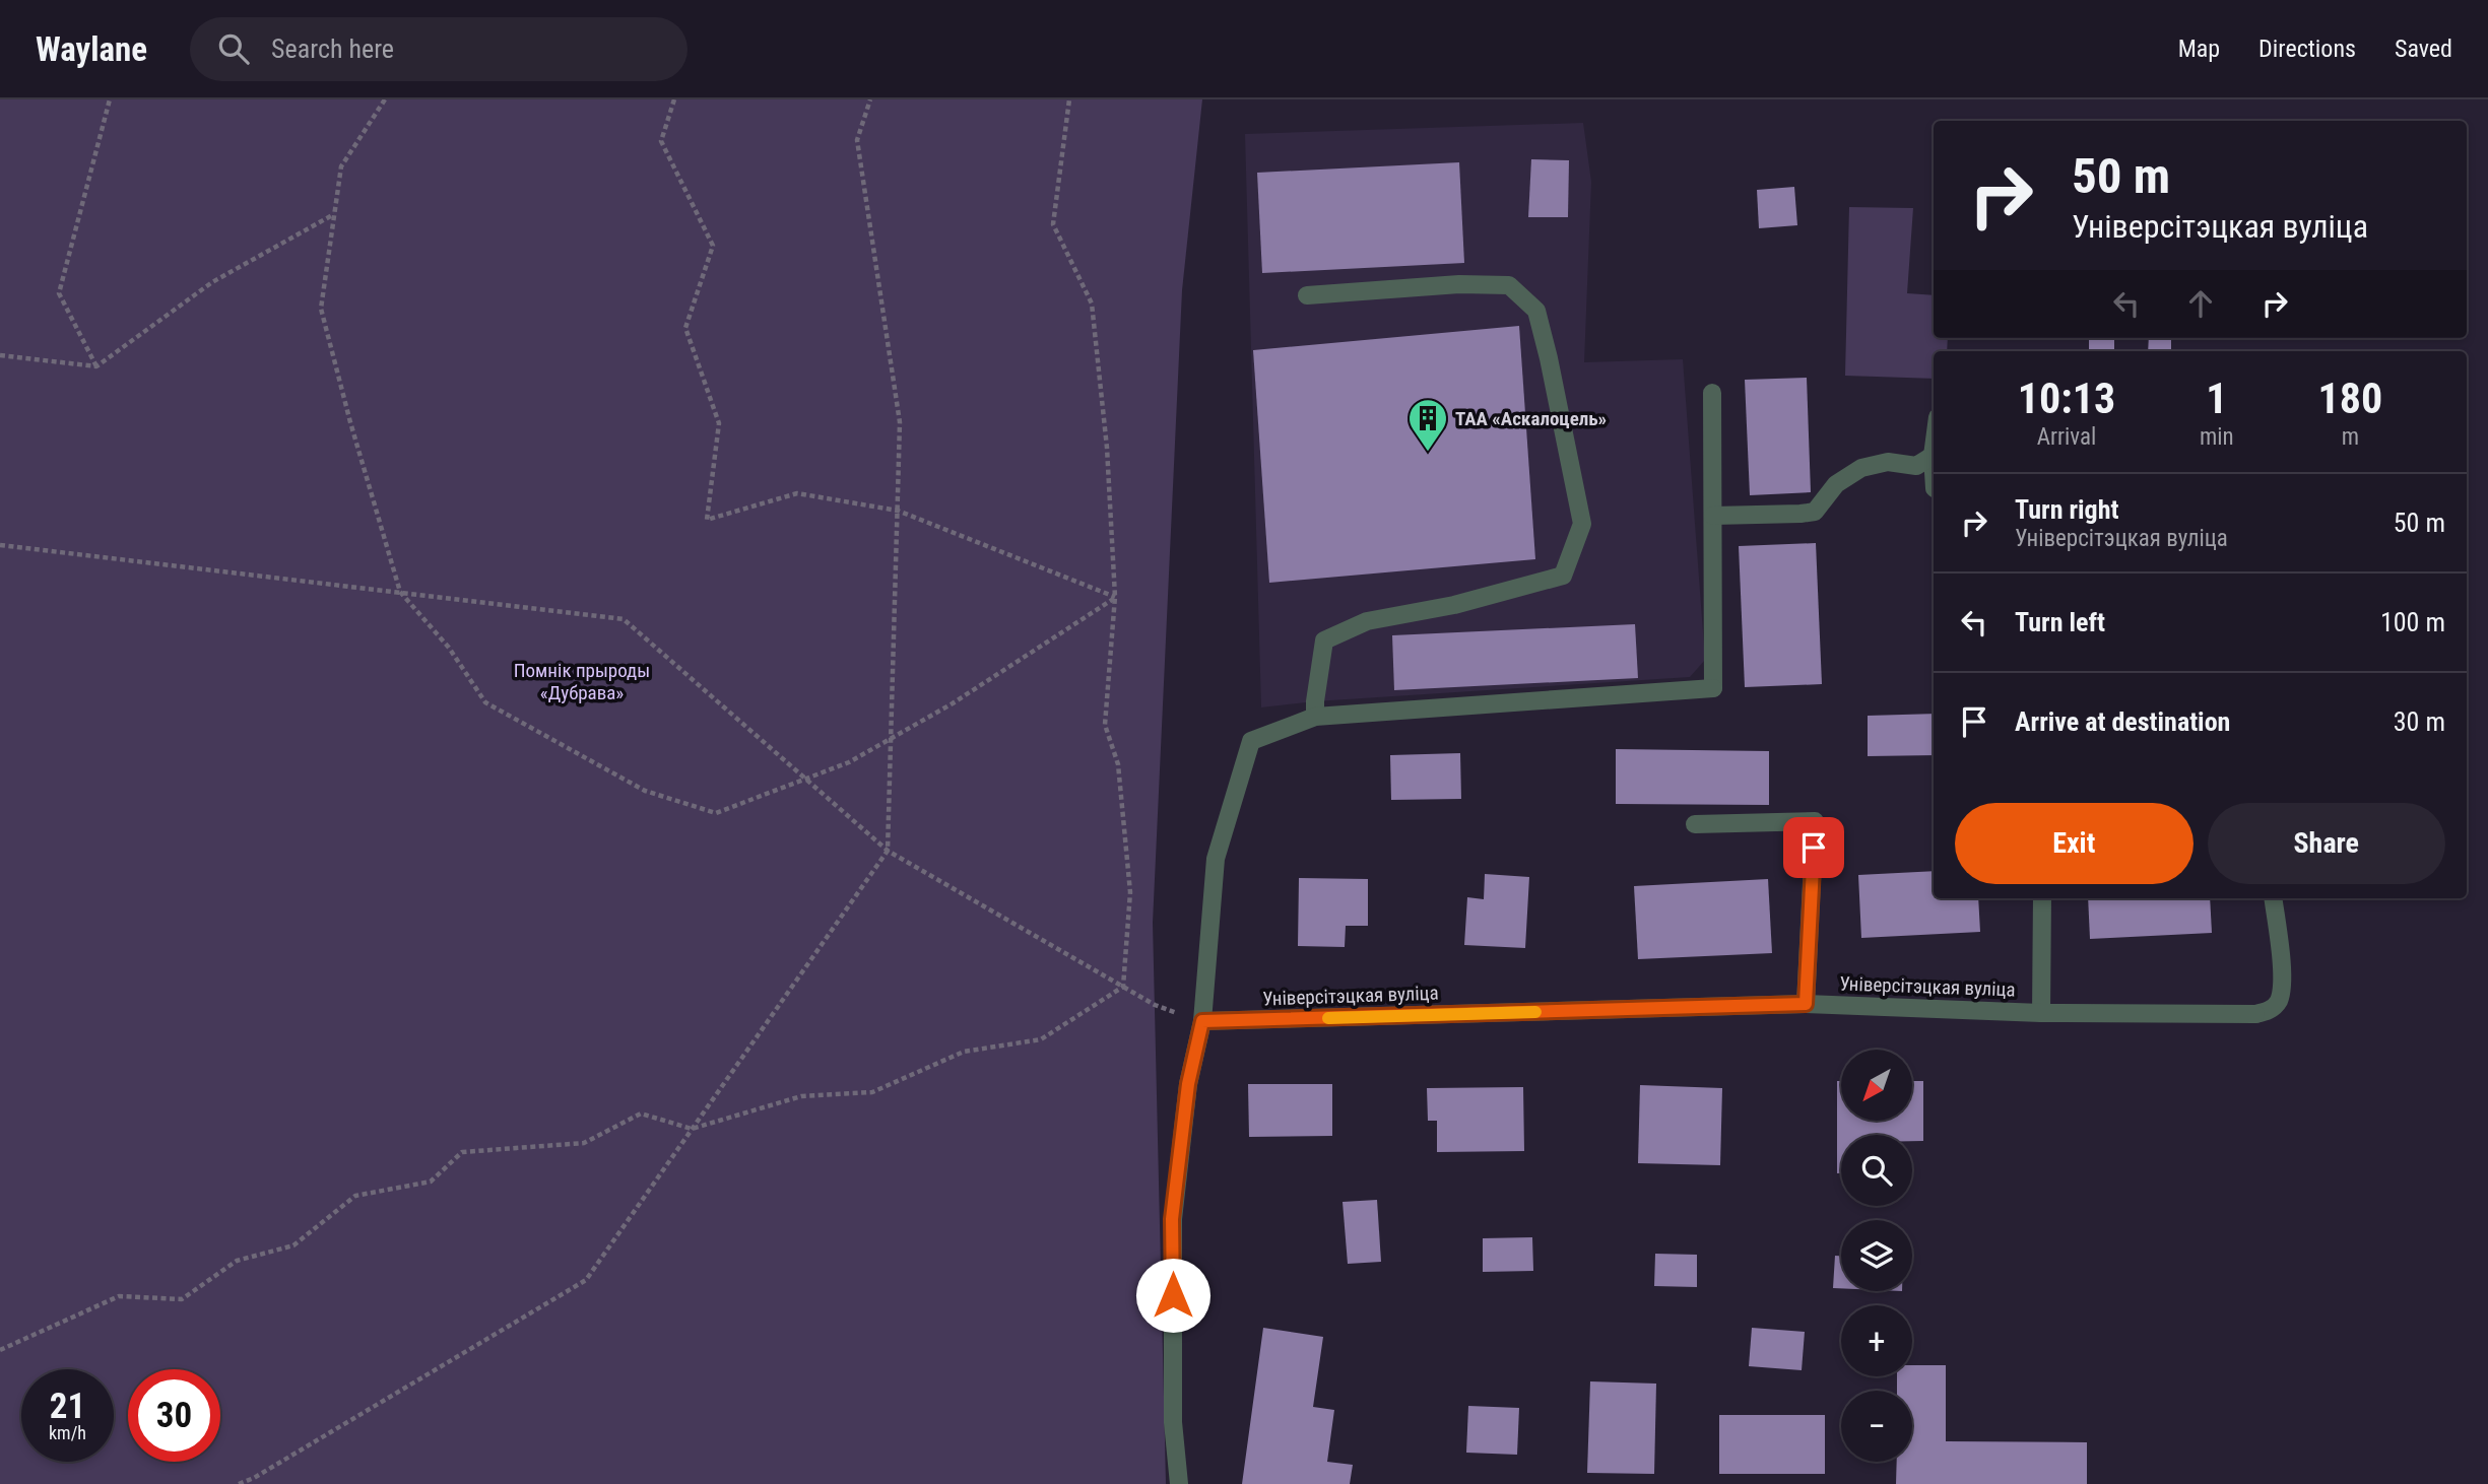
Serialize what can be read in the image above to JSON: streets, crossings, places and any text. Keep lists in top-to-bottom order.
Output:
{
  "streets": {
    "street": ["Універсітэцкая вуліца"]
  },
  "parks": ["Помнік прыроды «Дубрава»"],
  "places": {
    "building": ["ТАА «Аскалоцель»"]
  },
  "north": "bottom left",
  "page": {
    "header": "Waylane",
    "search": "Search here",
    "nav": ["Map", "Directions", "Saved"],
    "turn": ["50 m", "Універсітэцкая вуліца"],
    "eta": [
      "10:13",
      "Arrival",
      "1",
      "min",
      "180",
      "m"
    ],
    "list": [
      {
        "name": "Turn right",
        "note": "Універсітэцкая вуліца",
        "value": "50 m"
      },
      {
        "name": "Turn left",
        "value": "100 m"
      },
      {
        "name": "Arrive at destination",
        "value": "30 m"
      }
    ],
    "buttons": ["Exit", "Share"],
    "map_buttons": ["+", "−"],
    "speed": "21 km/h",
    "limit": "30"
  }
}
